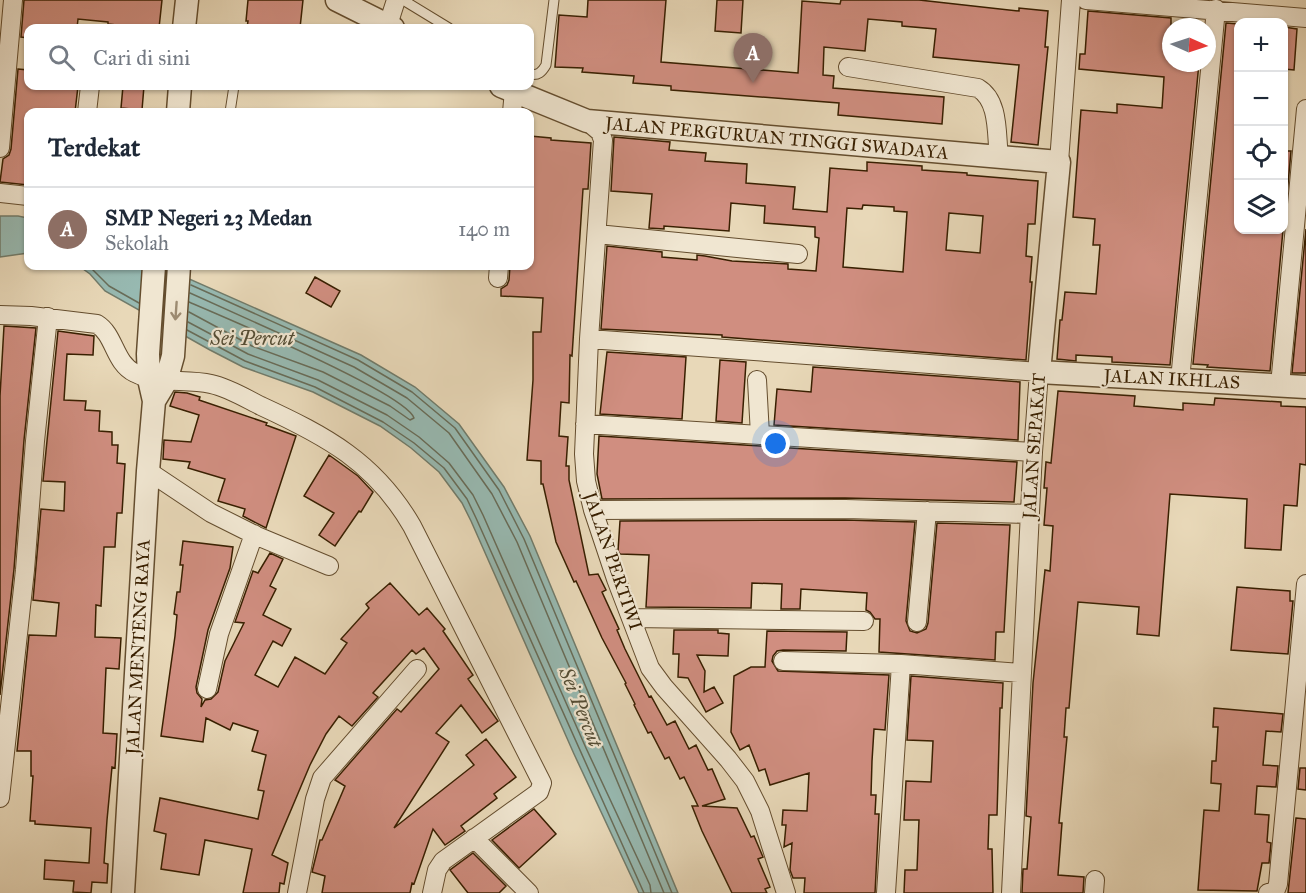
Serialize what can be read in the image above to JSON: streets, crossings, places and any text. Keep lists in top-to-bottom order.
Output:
{
  "streets": {
    "street": [
      "JALAN PERGURUAN TINGGI SWADAYA",
      "JALAN IKHLAS",
      "JALAN SEPAKAT",
      "JALAN PERTIWI",
      "JALAN MENTENG RAYA"
    ]
  },
  "crossings": [
    ["JALAN PERGURUAN TINGGI SWADAYA", "JALAN SEPAKAT"],
    ["JALAN PERGURUAN TINGGI SWADAYA", "JALAN PERTIWI"],
    ["JALAN IKHLAS", "JALAN SEPAKAT"]
  ],
  "water": ["Sei Percut"],
  "north": "right",
  "page": {
    "map_buttons": ["+", "−"],
    "search": "Cari di sini",
    "pins": "A",
    "heading": "Terdekat",
    "list": [
      {
        "mark": "A",
        "name": "SMP Negeri 23 Medan",
        "note": "Sekolah",
        "value": "140 m"
      }
    ]
  }
}
